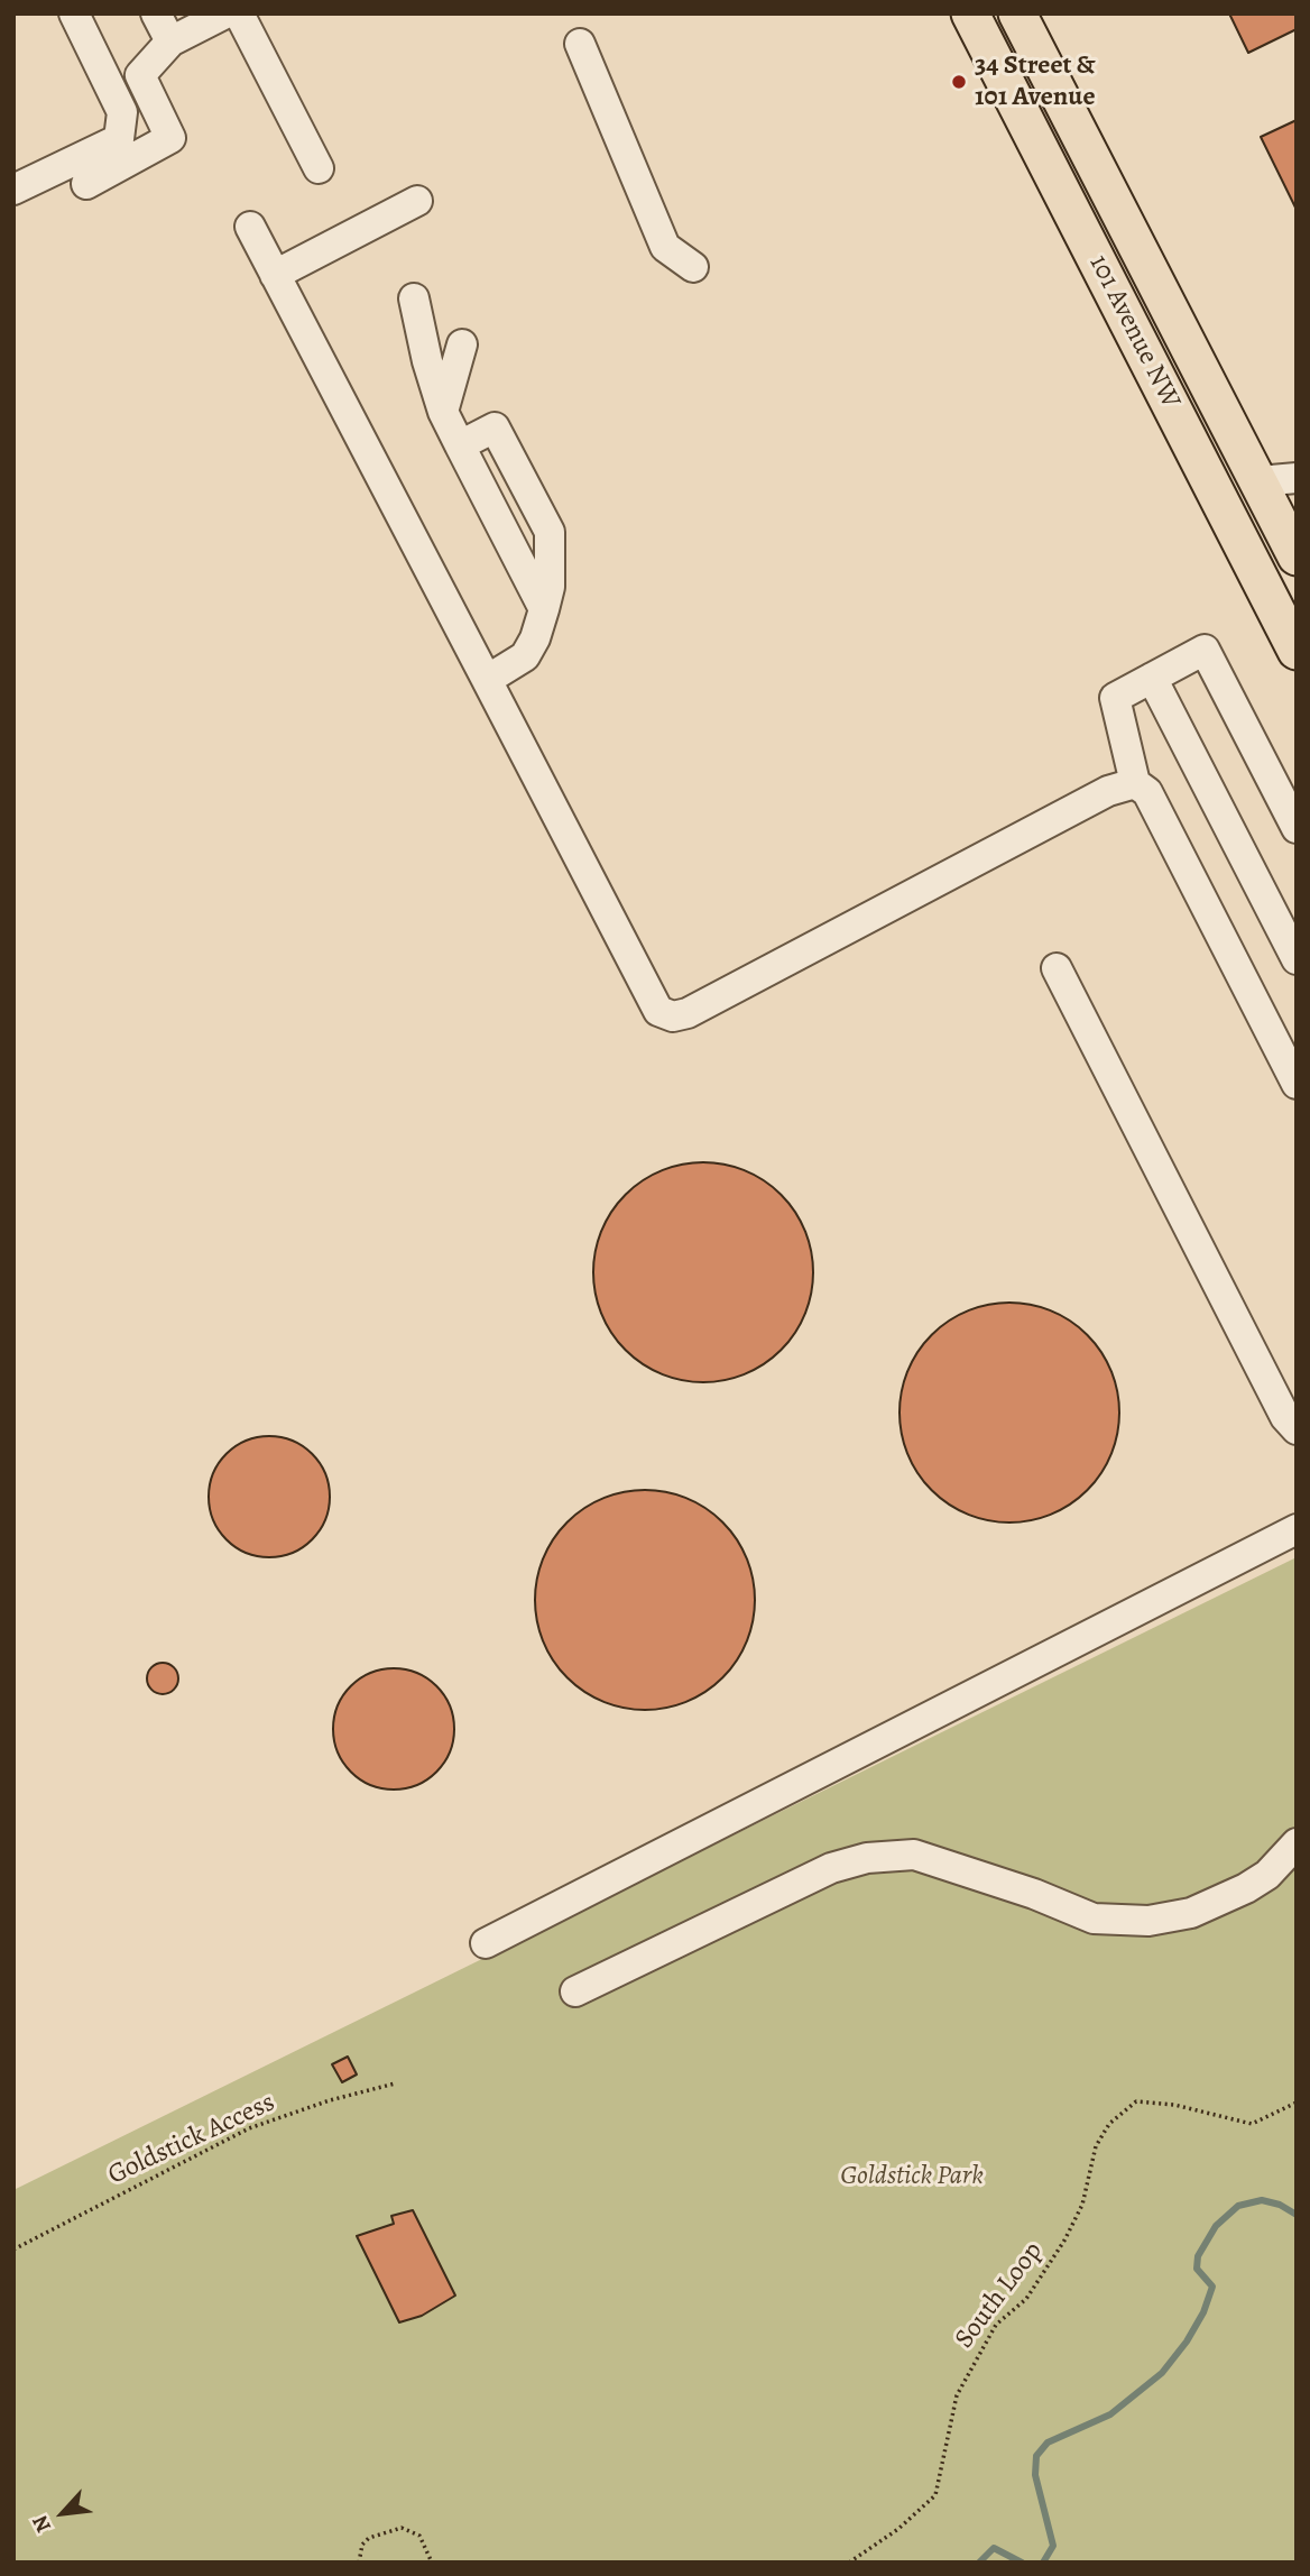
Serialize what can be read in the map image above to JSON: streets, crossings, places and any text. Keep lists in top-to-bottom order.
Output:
{
  "streets": {
    "main road": ["101 Avenue NW"],
    "path": ["Goldstick Access", "South Loop"]
  },
  "parks": ["Goldstick Park"],
  "places": ["34 Street & 101 Avenue"],
  "north": "bottom left"
}
